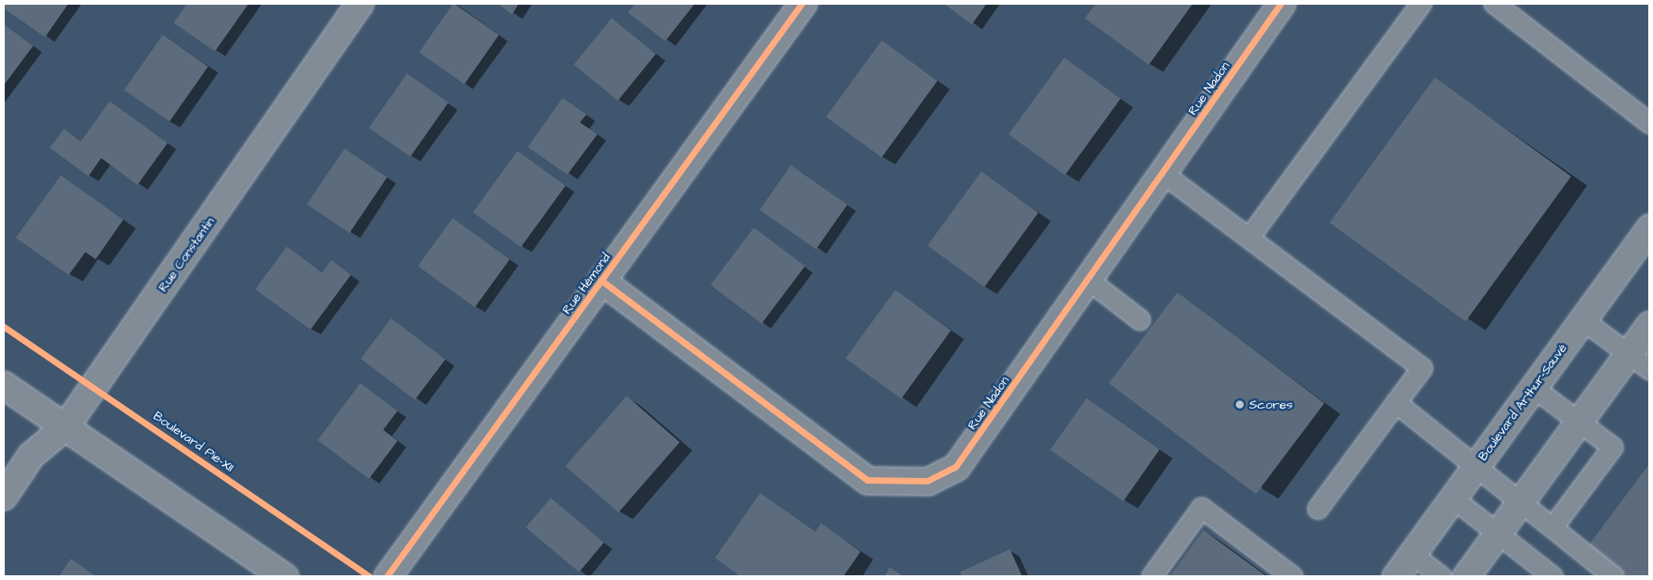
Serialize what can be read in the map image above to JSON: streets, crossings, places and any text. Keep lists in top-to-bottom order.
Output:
{
  "streets": {
    "street": [
      "Rue Nadon",
      "Rue Constantin",
      "Rue Hémond",
      "Boulevard Arthur-Sauvé"
    ],
    "cycle path": ["Boulevard Pie-XII"]
  },
  "crossings": [
    ["Rue Nadon", "Rue Hémond"]
  ],
  "places": ["Scores"]
}
